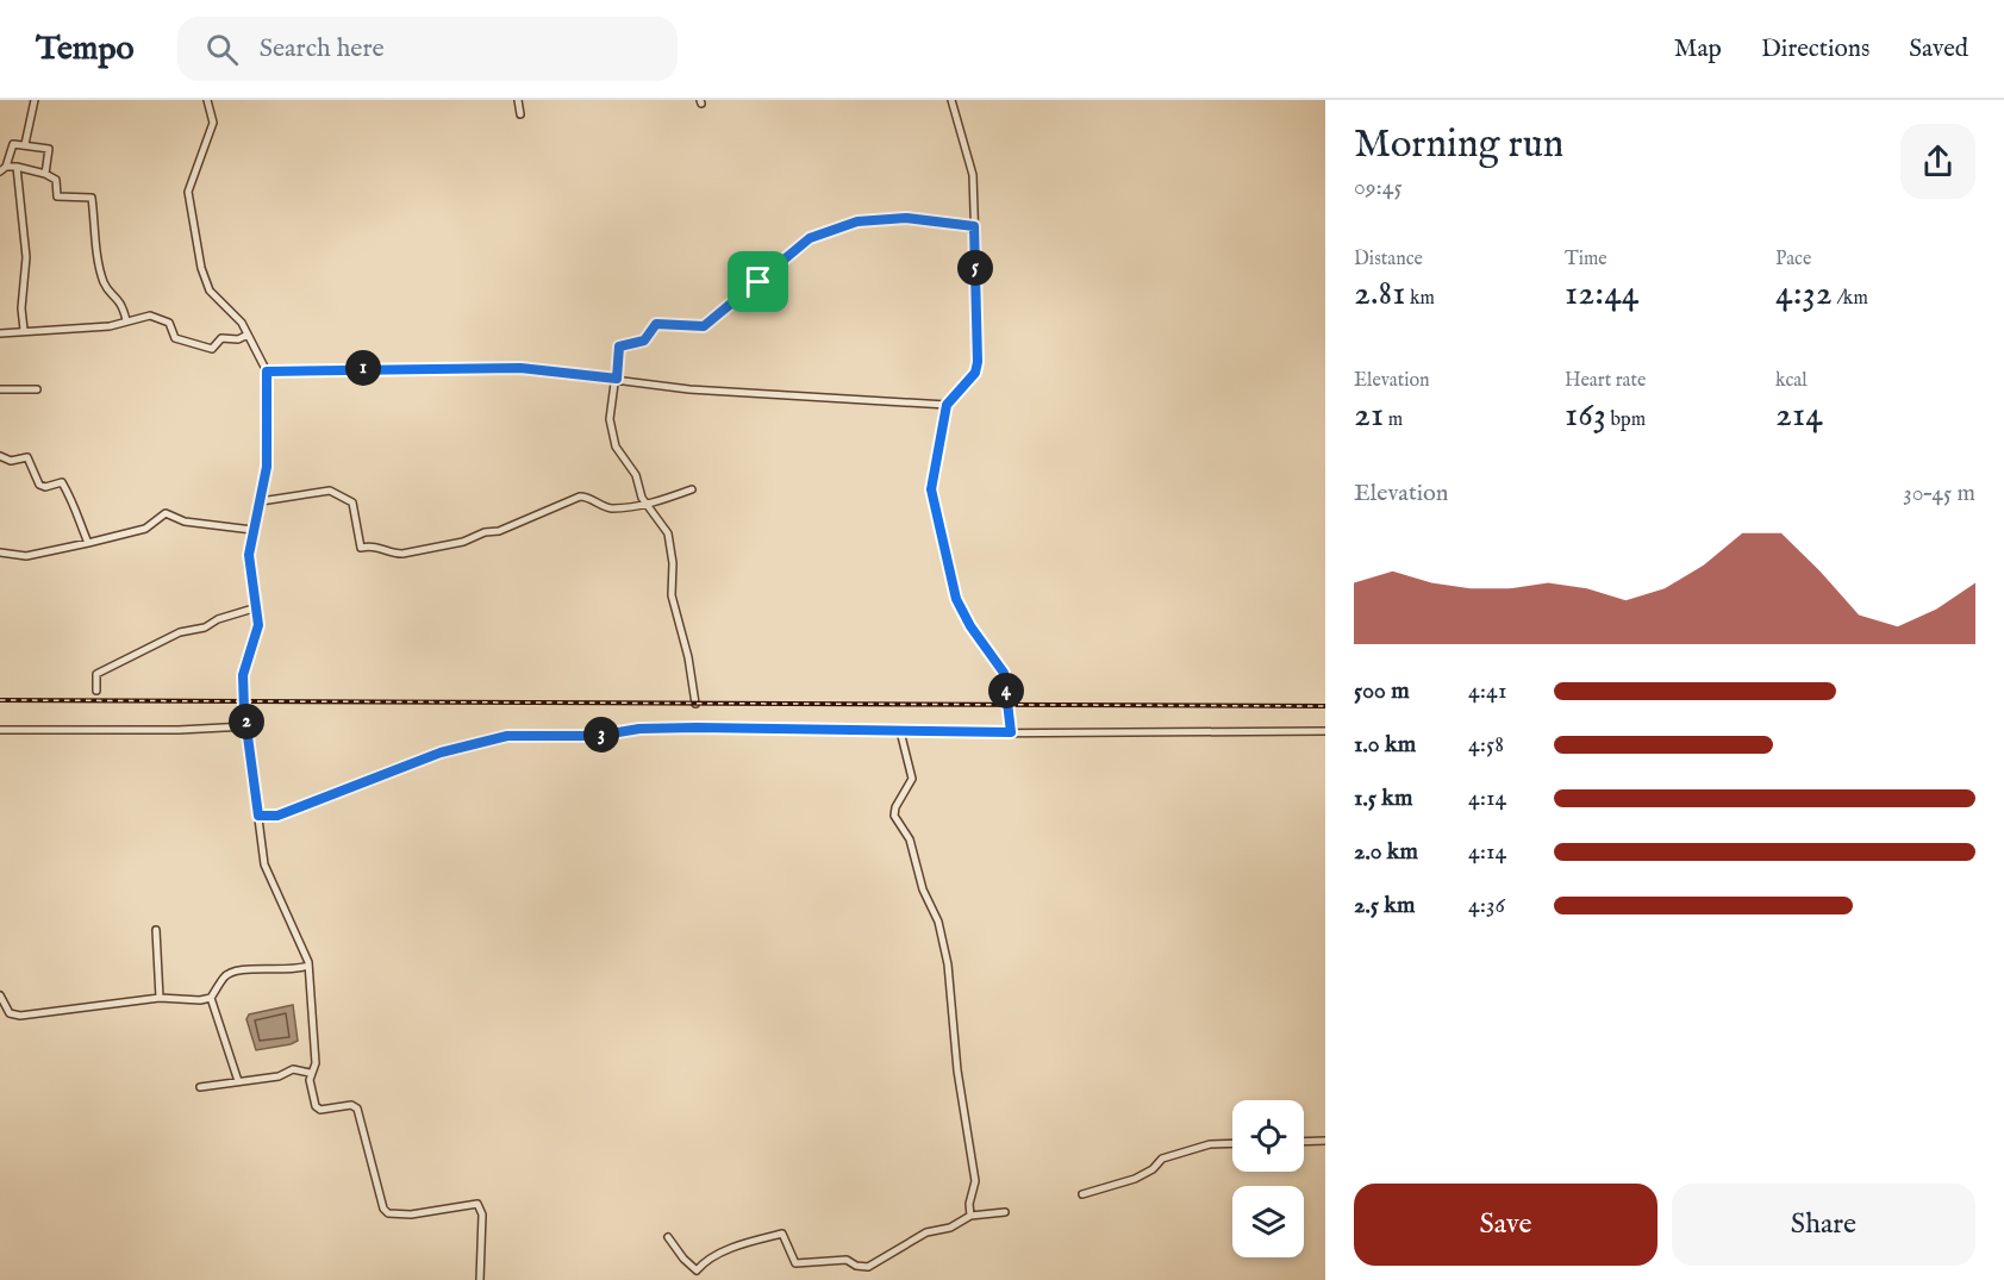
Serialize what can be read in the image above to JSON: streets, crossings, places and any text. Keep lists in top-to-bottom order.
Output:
{
  "page": {
    "header": "Tempo",
    "search": "Search here",
    "nav": ["Map", "Directions", "Saved"],
    "heading": ["Morning run", "09:45"],
    "stats": [
      ["Distance", "2.81 km"],
      ["Time", "12:44"],
      ["Pace", "4:32 /km"],
      ["Elevation", "21 m"],
      ["Heart rate", "163 bpm"],
      ["kcal", "214"]
    ],
    "pins": [
      "5",
      "1",
      "4",
      "2",
      "3"
    ],
    "chart": ["Elevation", "30–45 m"],
    "list": [
      {
        "name": "500 m",
        "note": "4:41"
      },
      {
        "name": "1.0 km",
        "note": "4:58"
      },
      {
        "name": "1.5 km",
        "note": "4:14"
      },
      {
        "name": "2.0 km",
        "note": "4:14"
      },
      {
        "name": "2.5 km",
        "note": "4:36"
      }
    ],
    "buttons": ["Save", "Share"]
  }
}
